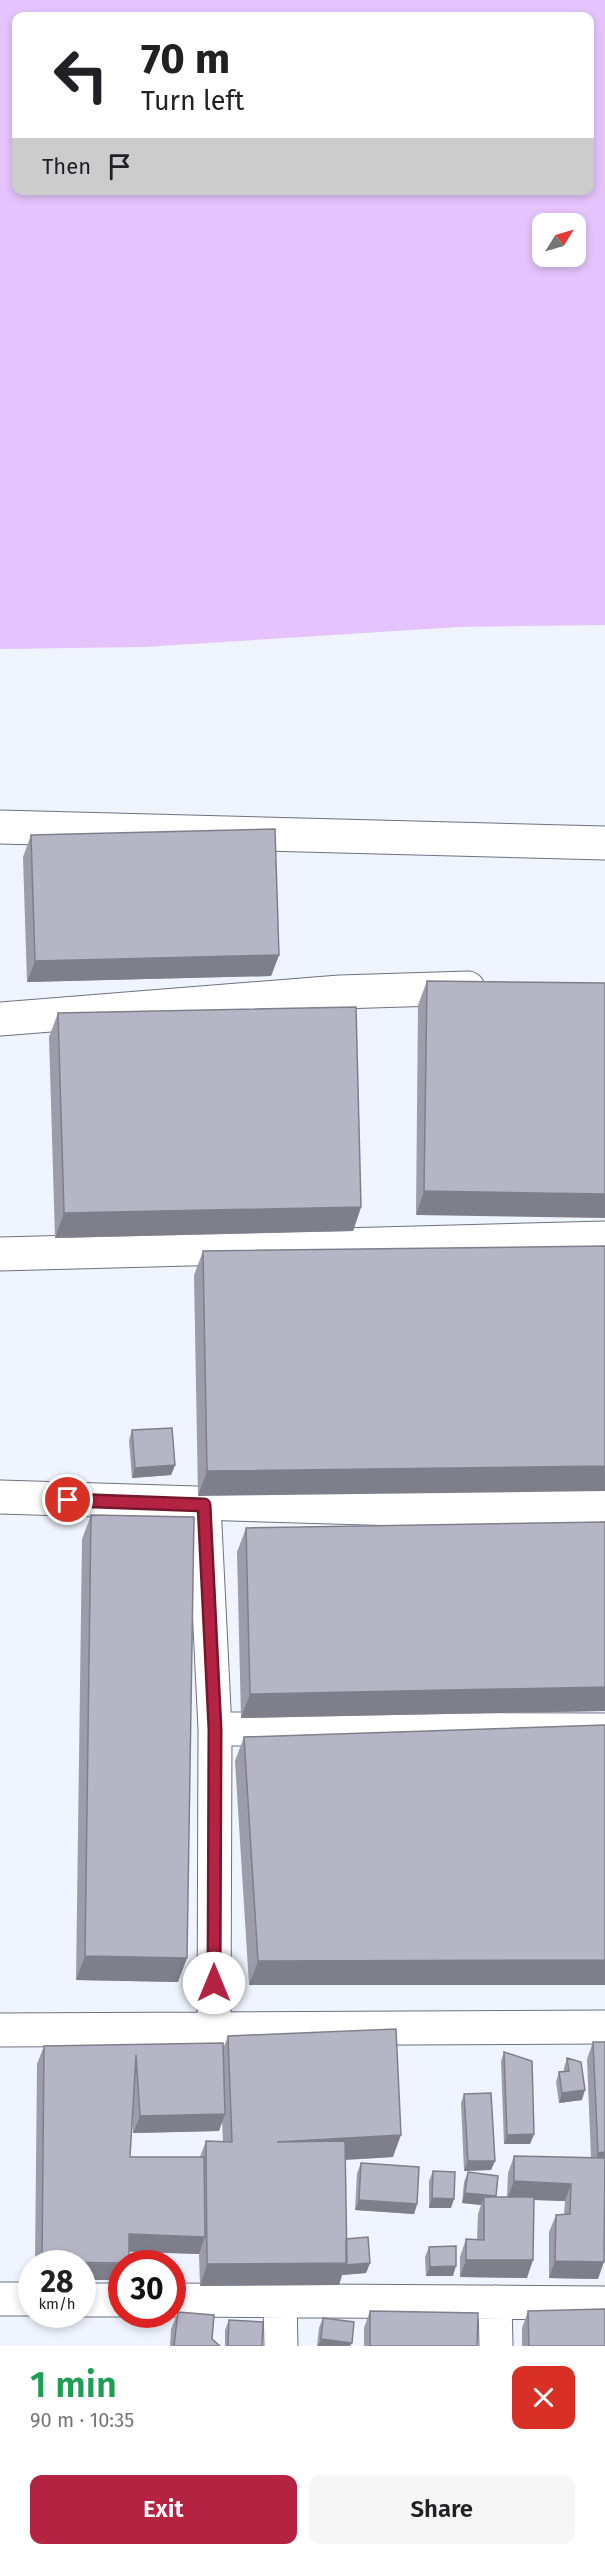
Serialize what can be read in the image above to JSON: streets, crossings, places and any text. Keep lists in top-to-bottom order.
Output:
{
  "north": "top right",
  "page": {
    "turn": ["70 m", "Turn left"],
    "then": "Then",
    "speed": "28 km/h",
    "limit": "30",
    "heading": ["1 min", "90 m · 10:35"],
    "buttons": ["Exit", "Share"]
  }
}
